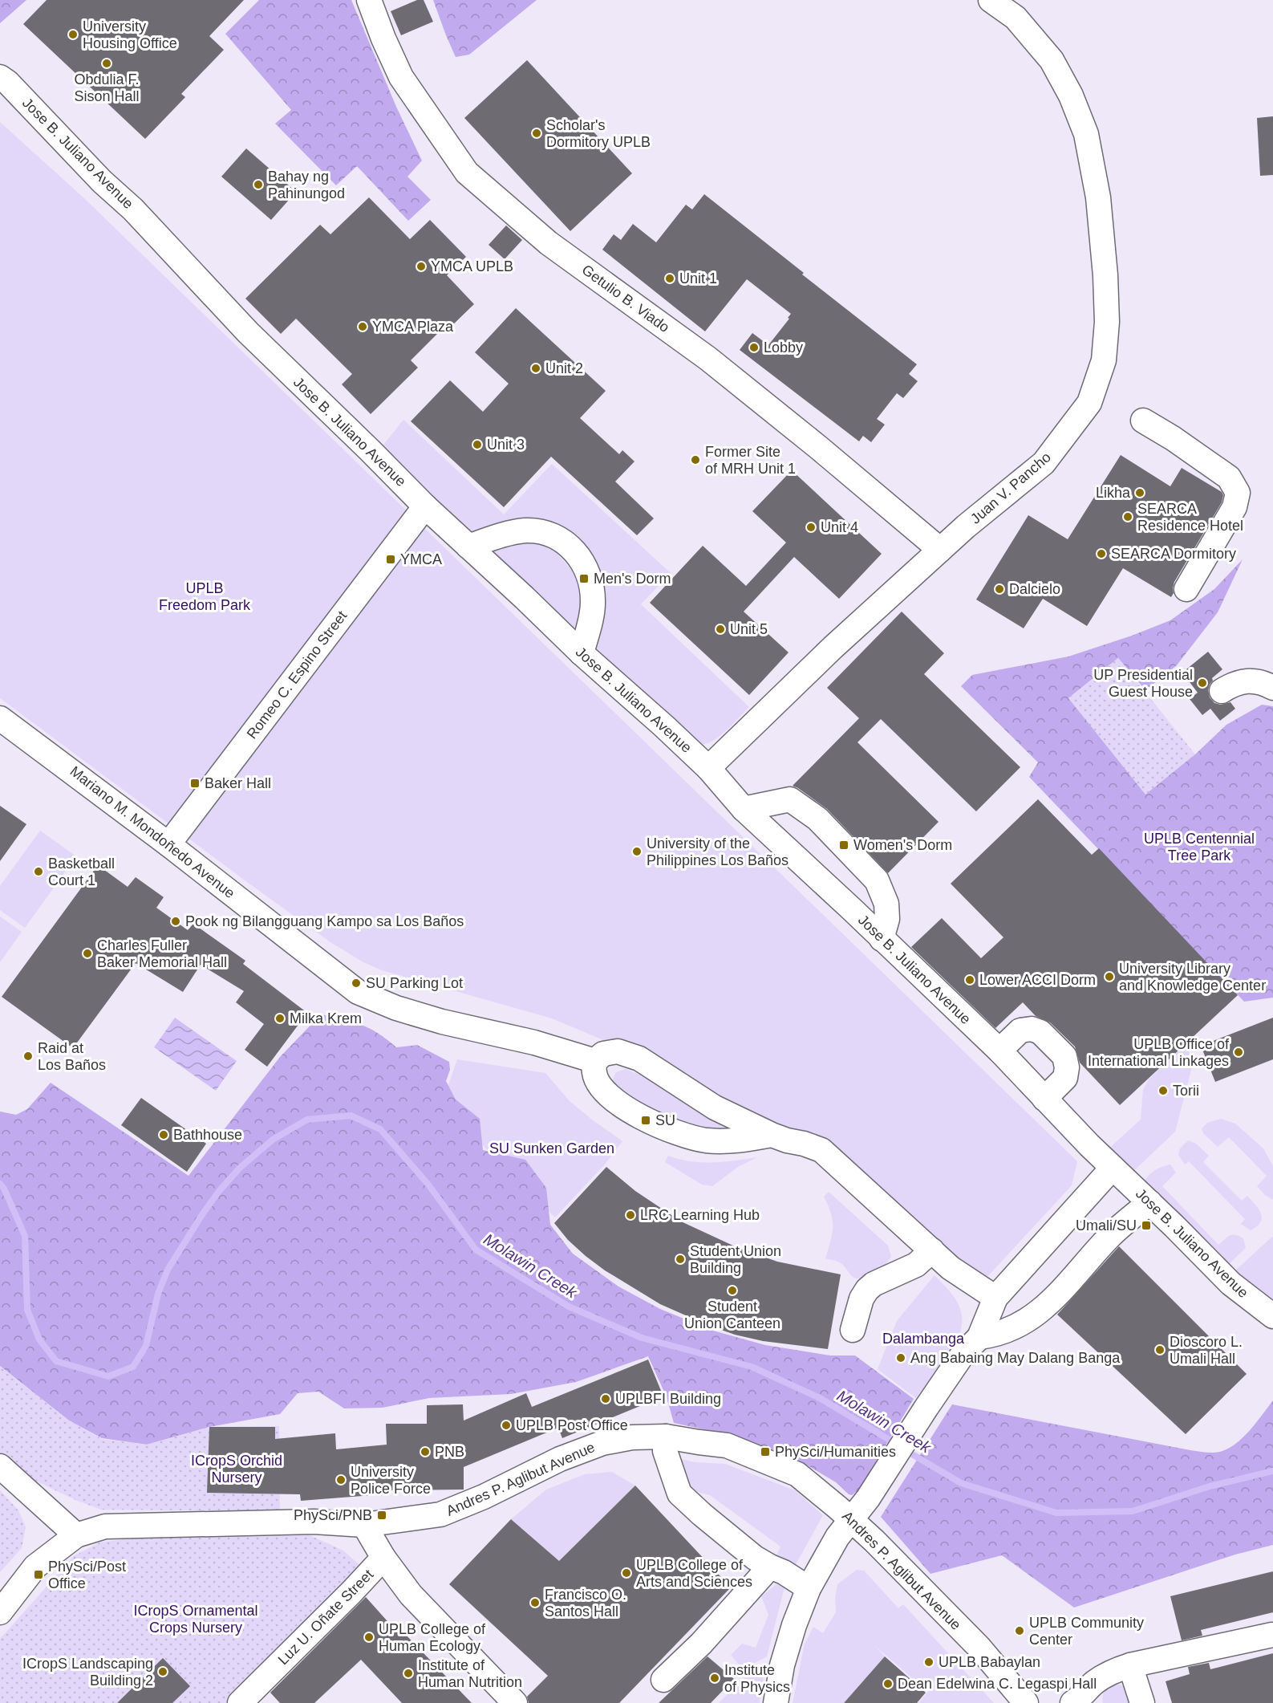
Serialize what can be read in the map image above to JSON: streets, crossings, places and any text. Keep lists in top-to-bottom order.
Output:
{
  "streets": {
    "street": [
      "Jose B. Juliano Avenue",
      "Getulio B. Viado",
      "Juan V. Pancho",
      "Romeo C. Espino Street",
      "Mariano M. Mondoñedo Avenue",
      "Andres P. Aglibut Avenue",
      "Luz U. Oñate Street"
    ]
  },
  "crossings": [
    ["Jose B. Juliano Avenue", "Juan V. Pancho"],
    ["Jose B. Juliano Avenue", "Romeo C. Espino Street"],
    ["Getulio B. Viado", "Juan V. Pancho"],
    ["Romeo C. Espino Street", "Mariano M. Mondoñedo Avenue"],
    ["Andres P. Aglibut Avenue", "Luz U. Oñate Street"]
  ],
  "water": ["Molawin Creek"],
  "parks": [
    "UPLB Freedom Park",
    "UPLB Centennial Tree Park",
    "SU Sunken Garden",
    "Dalambanga",
    "ICropS Orchid Nursery",
    "ICropS Ornamental Crops Nursery"
  ],
  "places": {
    "other": [
      "University Housing Office",
      "Obdulia F. Sison Hall",
      "Scholar's Dormitory UPLB",
      "Bahay ng Pahinungod",
      "YMCA UPLB",
      "Unit 1",
      "YMCA Plaza",
      "Lobby",
      "Unit 2",
      "Unit 3",
      "Former Site of MRH Unit 1",
      "Likha",
      "SEARCA Residence Hotel",
      "Unit 4",
      "SEARCA Dormitory",
      "Dalcielo",
      "Unit 5",
      "UP Presidential Guest House",
      "University of the Philippines Los Baños",
      "Basketball Court 1",
      "Pook ng Bilangguang Kampo sa Los Baños",
      "Charles Fuller Baker Memorial Hall",
      "University Library and Knowledge Center",
      "Lower ACCI Dorm",
      "SU Parking Lot",
      "Milka Krem",
      "UPLB Office of International Linkages",
      "Raid at Los Baños",
      "Torii",
      "Bathhouse",
      "LRC Learning Hub",
      "Student Union Building",
      "Student Union Canteen",
      "Dioscoro L. Umali Hall",
      "Ang Babaing May Dalang Banga",
      "UPLBFI Building",
      "UPLB Post Office",
      "PNB",
      "University Police Force",
      "UPLB College of Arts and Sciences",
      "Francisco O. Santos Hall",
      "UPLB Community Center",
      "UPLB College of Human Ecology",
      "UPLB Babaylan",
      "ICropS Landscaping Building 2",
      "Institute of Human Nutrition",
      "Institute of Physics",
      "Dean Edelwina C. Legaspi Hall"
    ],
    "transit": [
      "YMCA",
      "Men's Dorm",
      "Baker Hall",
      "Women's Dorm",
      "SU",
      "Umali/SU",
      "PhySci/Humanities",
      "PhySci/PNB",
      "PhySci/Post Office"
    ]
  }
}
